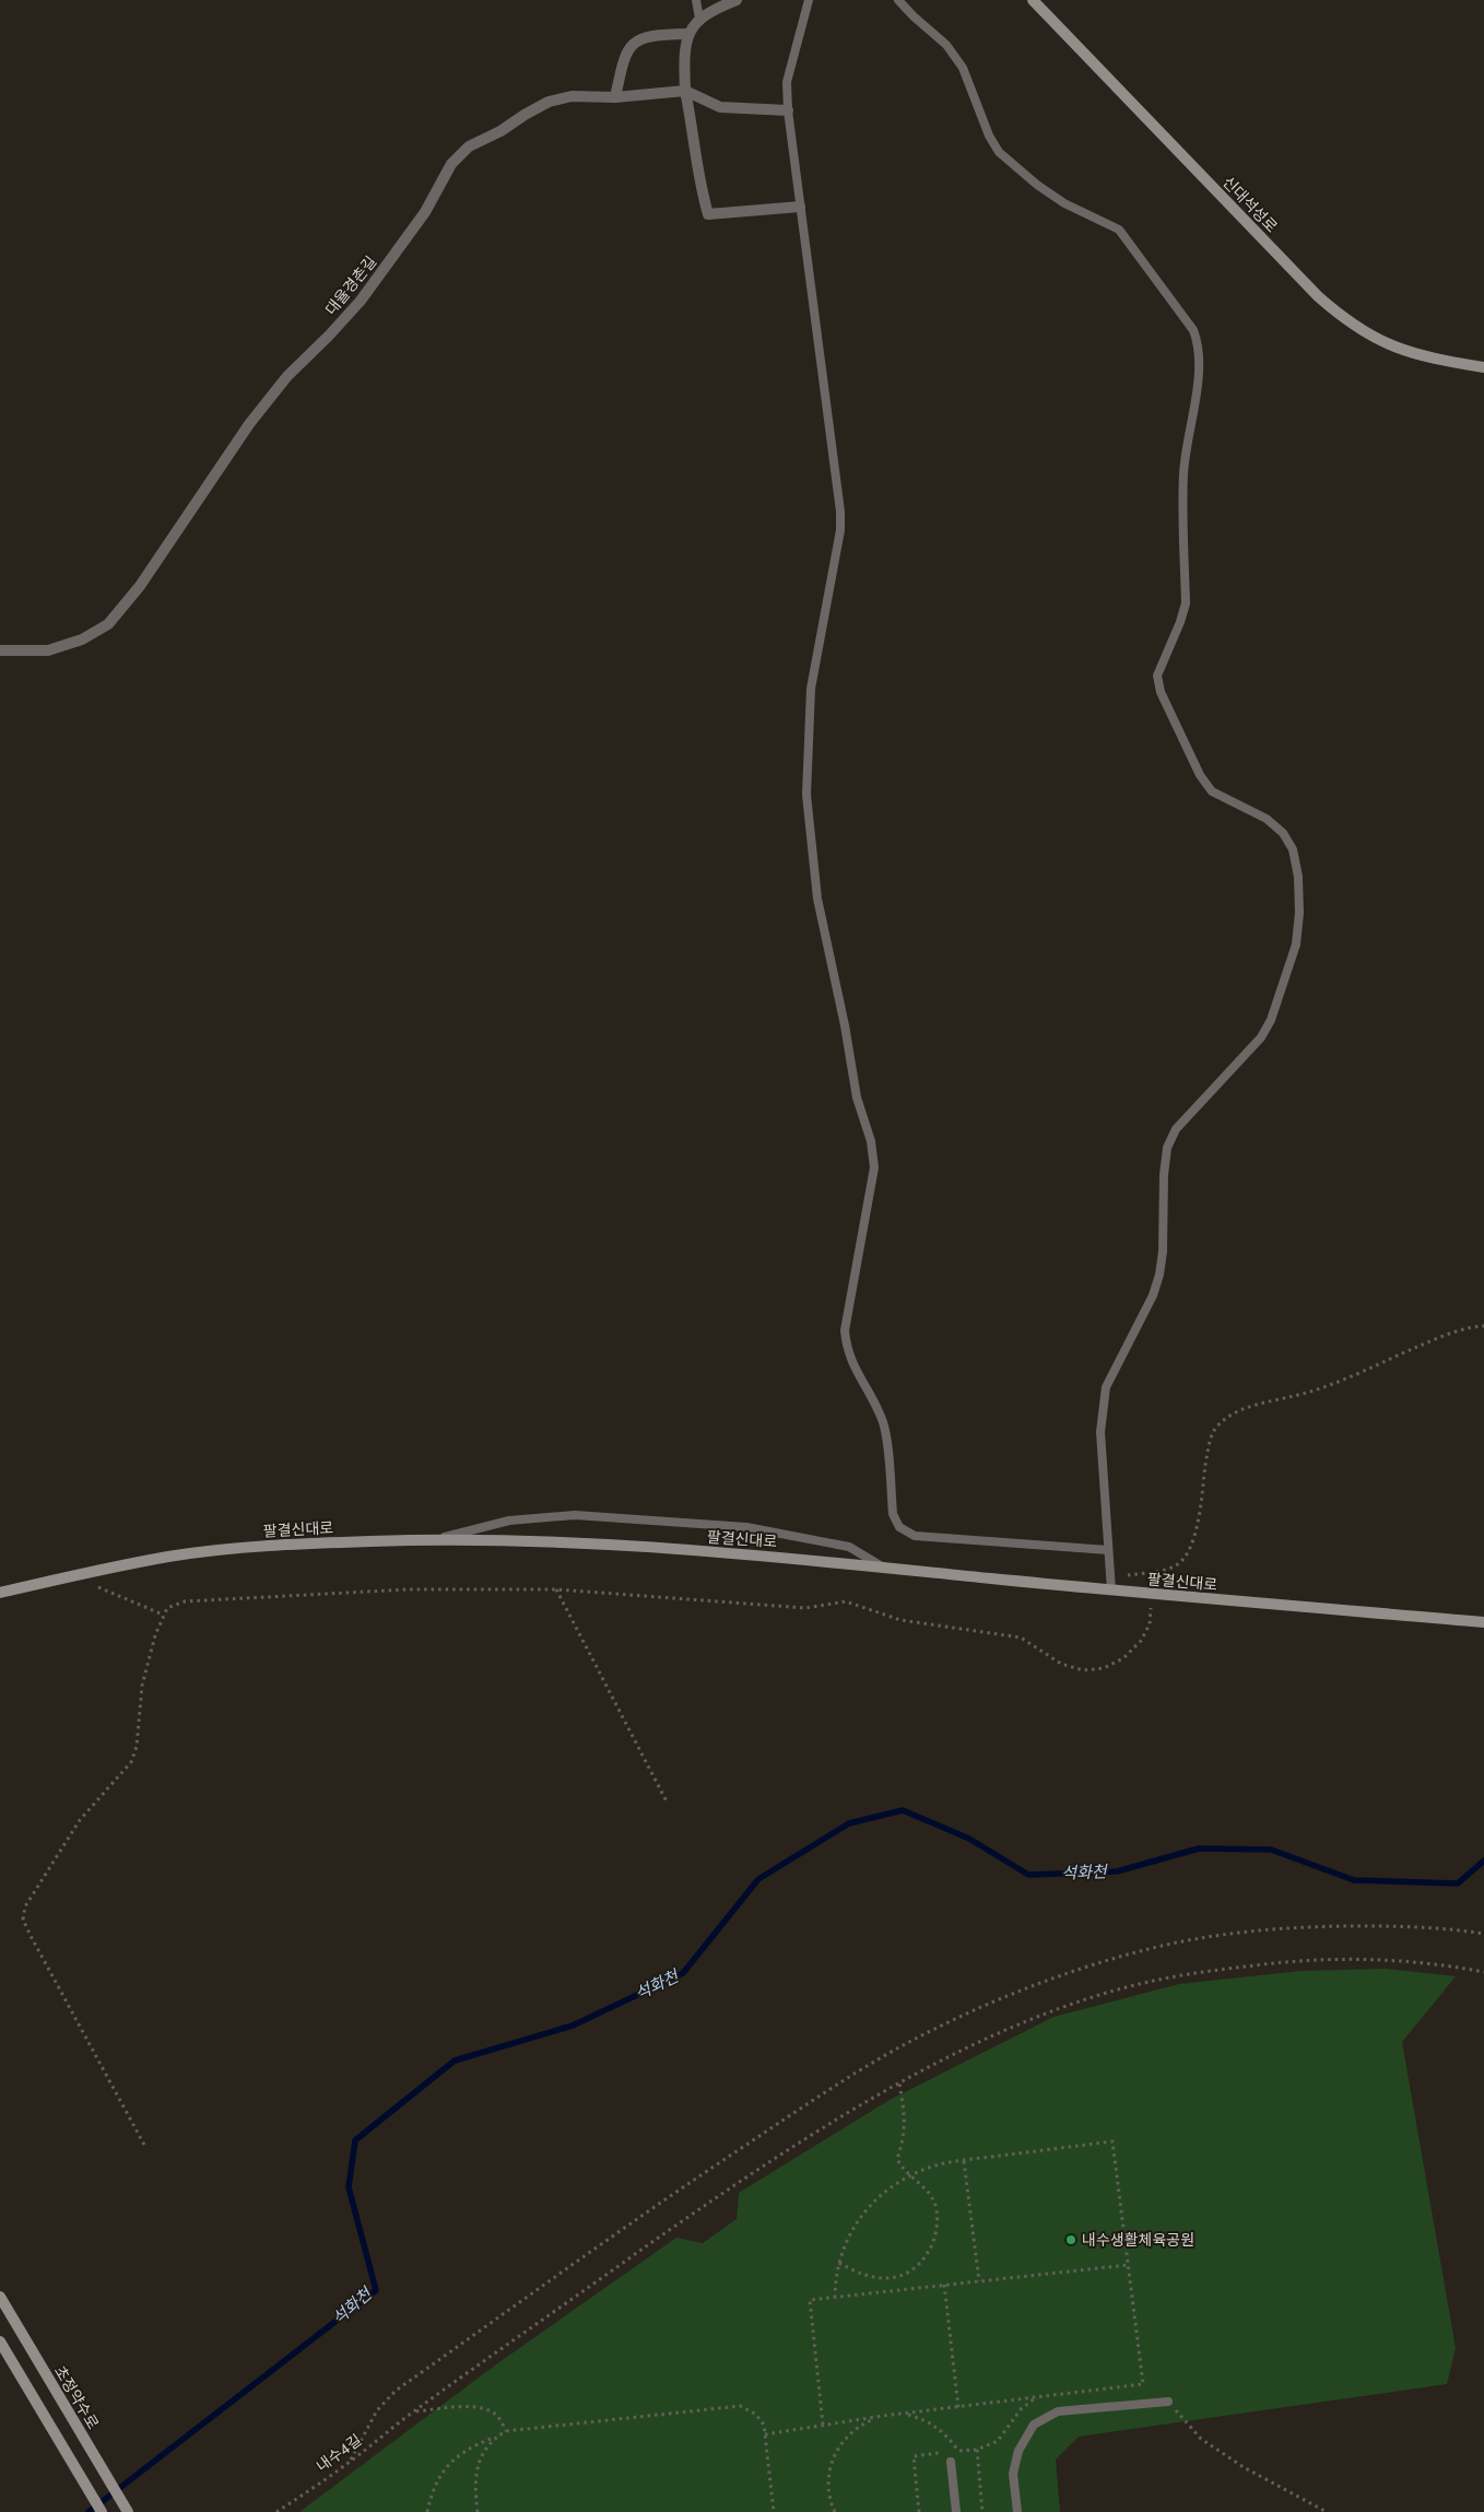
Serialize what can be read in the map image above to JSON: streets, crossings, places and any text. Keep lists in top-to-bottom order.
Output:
{
  "streets": {
    "main road": ["신대석성로", "팔결신대로", "초정약수로"],
    "street": ["대율경촌길"],
    "path": ["내수4길"]
  },
  "water": ["석화천"],
  "places": ["내수생활체육공원"]
}
